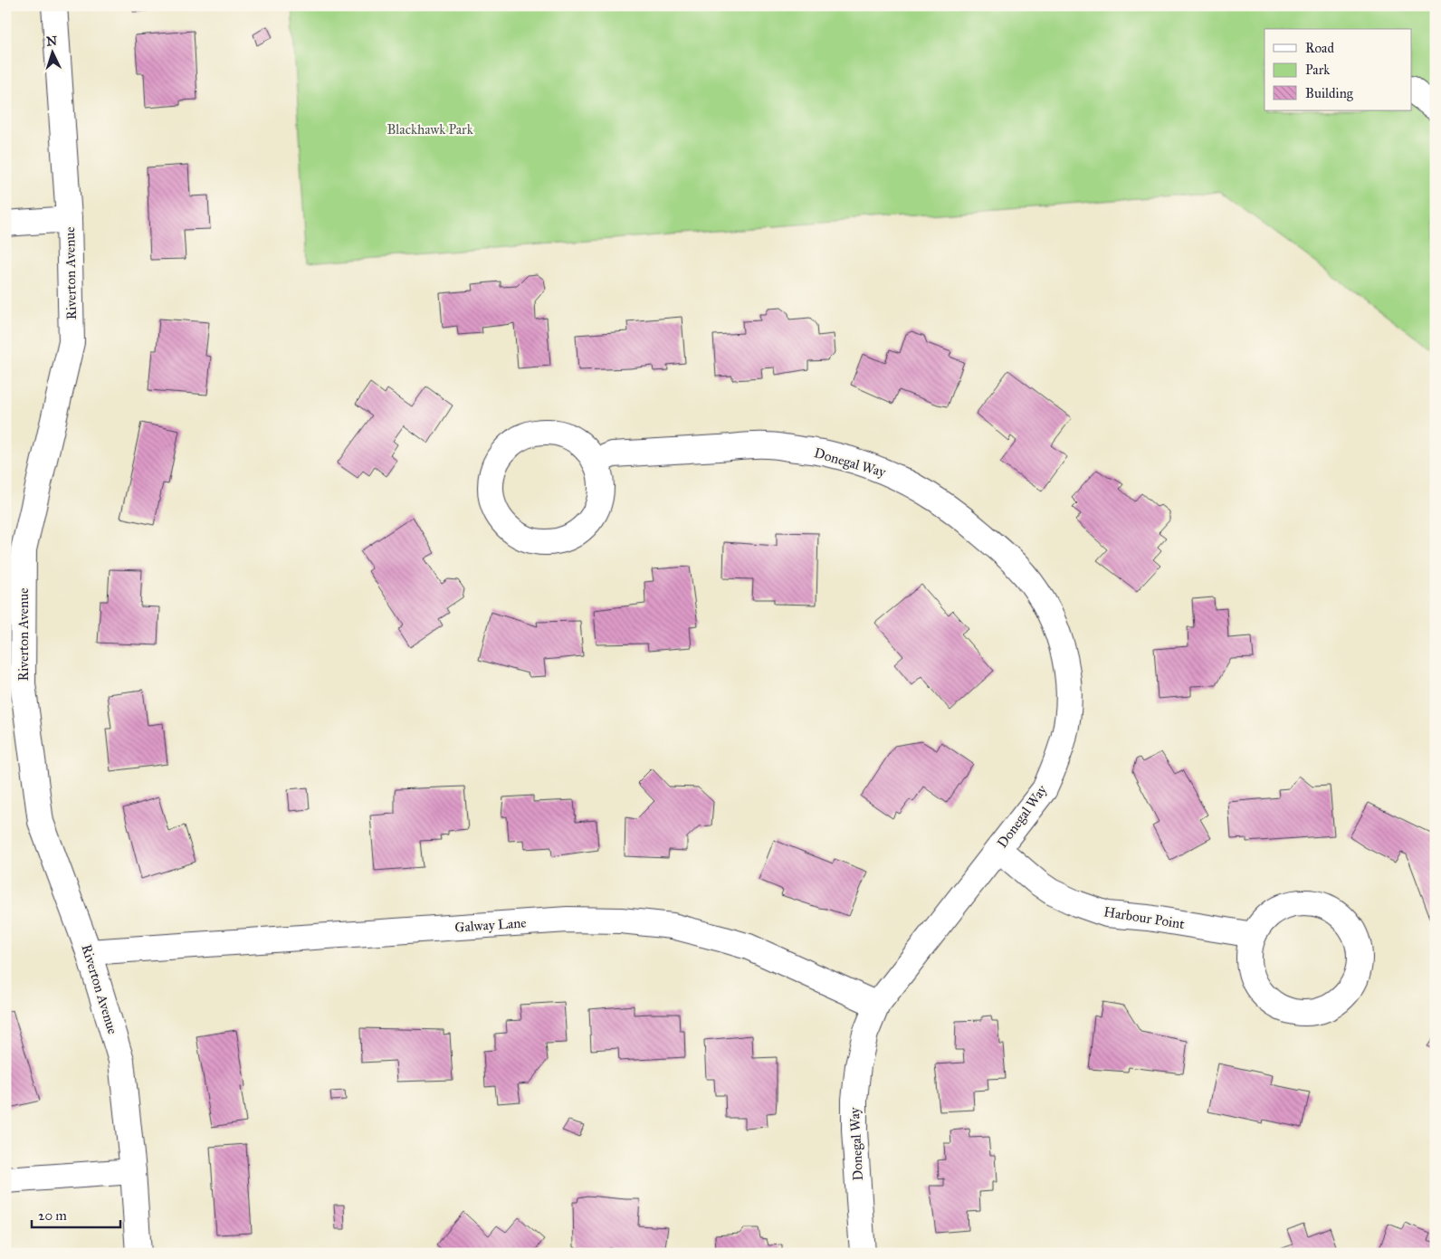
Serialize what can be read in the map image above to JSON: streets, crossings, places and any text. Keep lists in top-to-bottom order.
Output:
{
  "streets": {
    "street": [
      "Riverton Avenue",
      "Donegal Way",
      "Harbour Point",
      "Galway Lane"
    ]
  },
  "crossings": [
    ["Riverton Avenue", "Galway Lane"],
    ["Donegal Way", "Harbour Point"],
    ["Donegal Way", "Galway Lane"]
  ],
  "parks": ["Blackhawk Park"],
  "legend": ["Road", "Park", "Building"],
  "scale_bar": "20 m",
  "north": "top"
}
